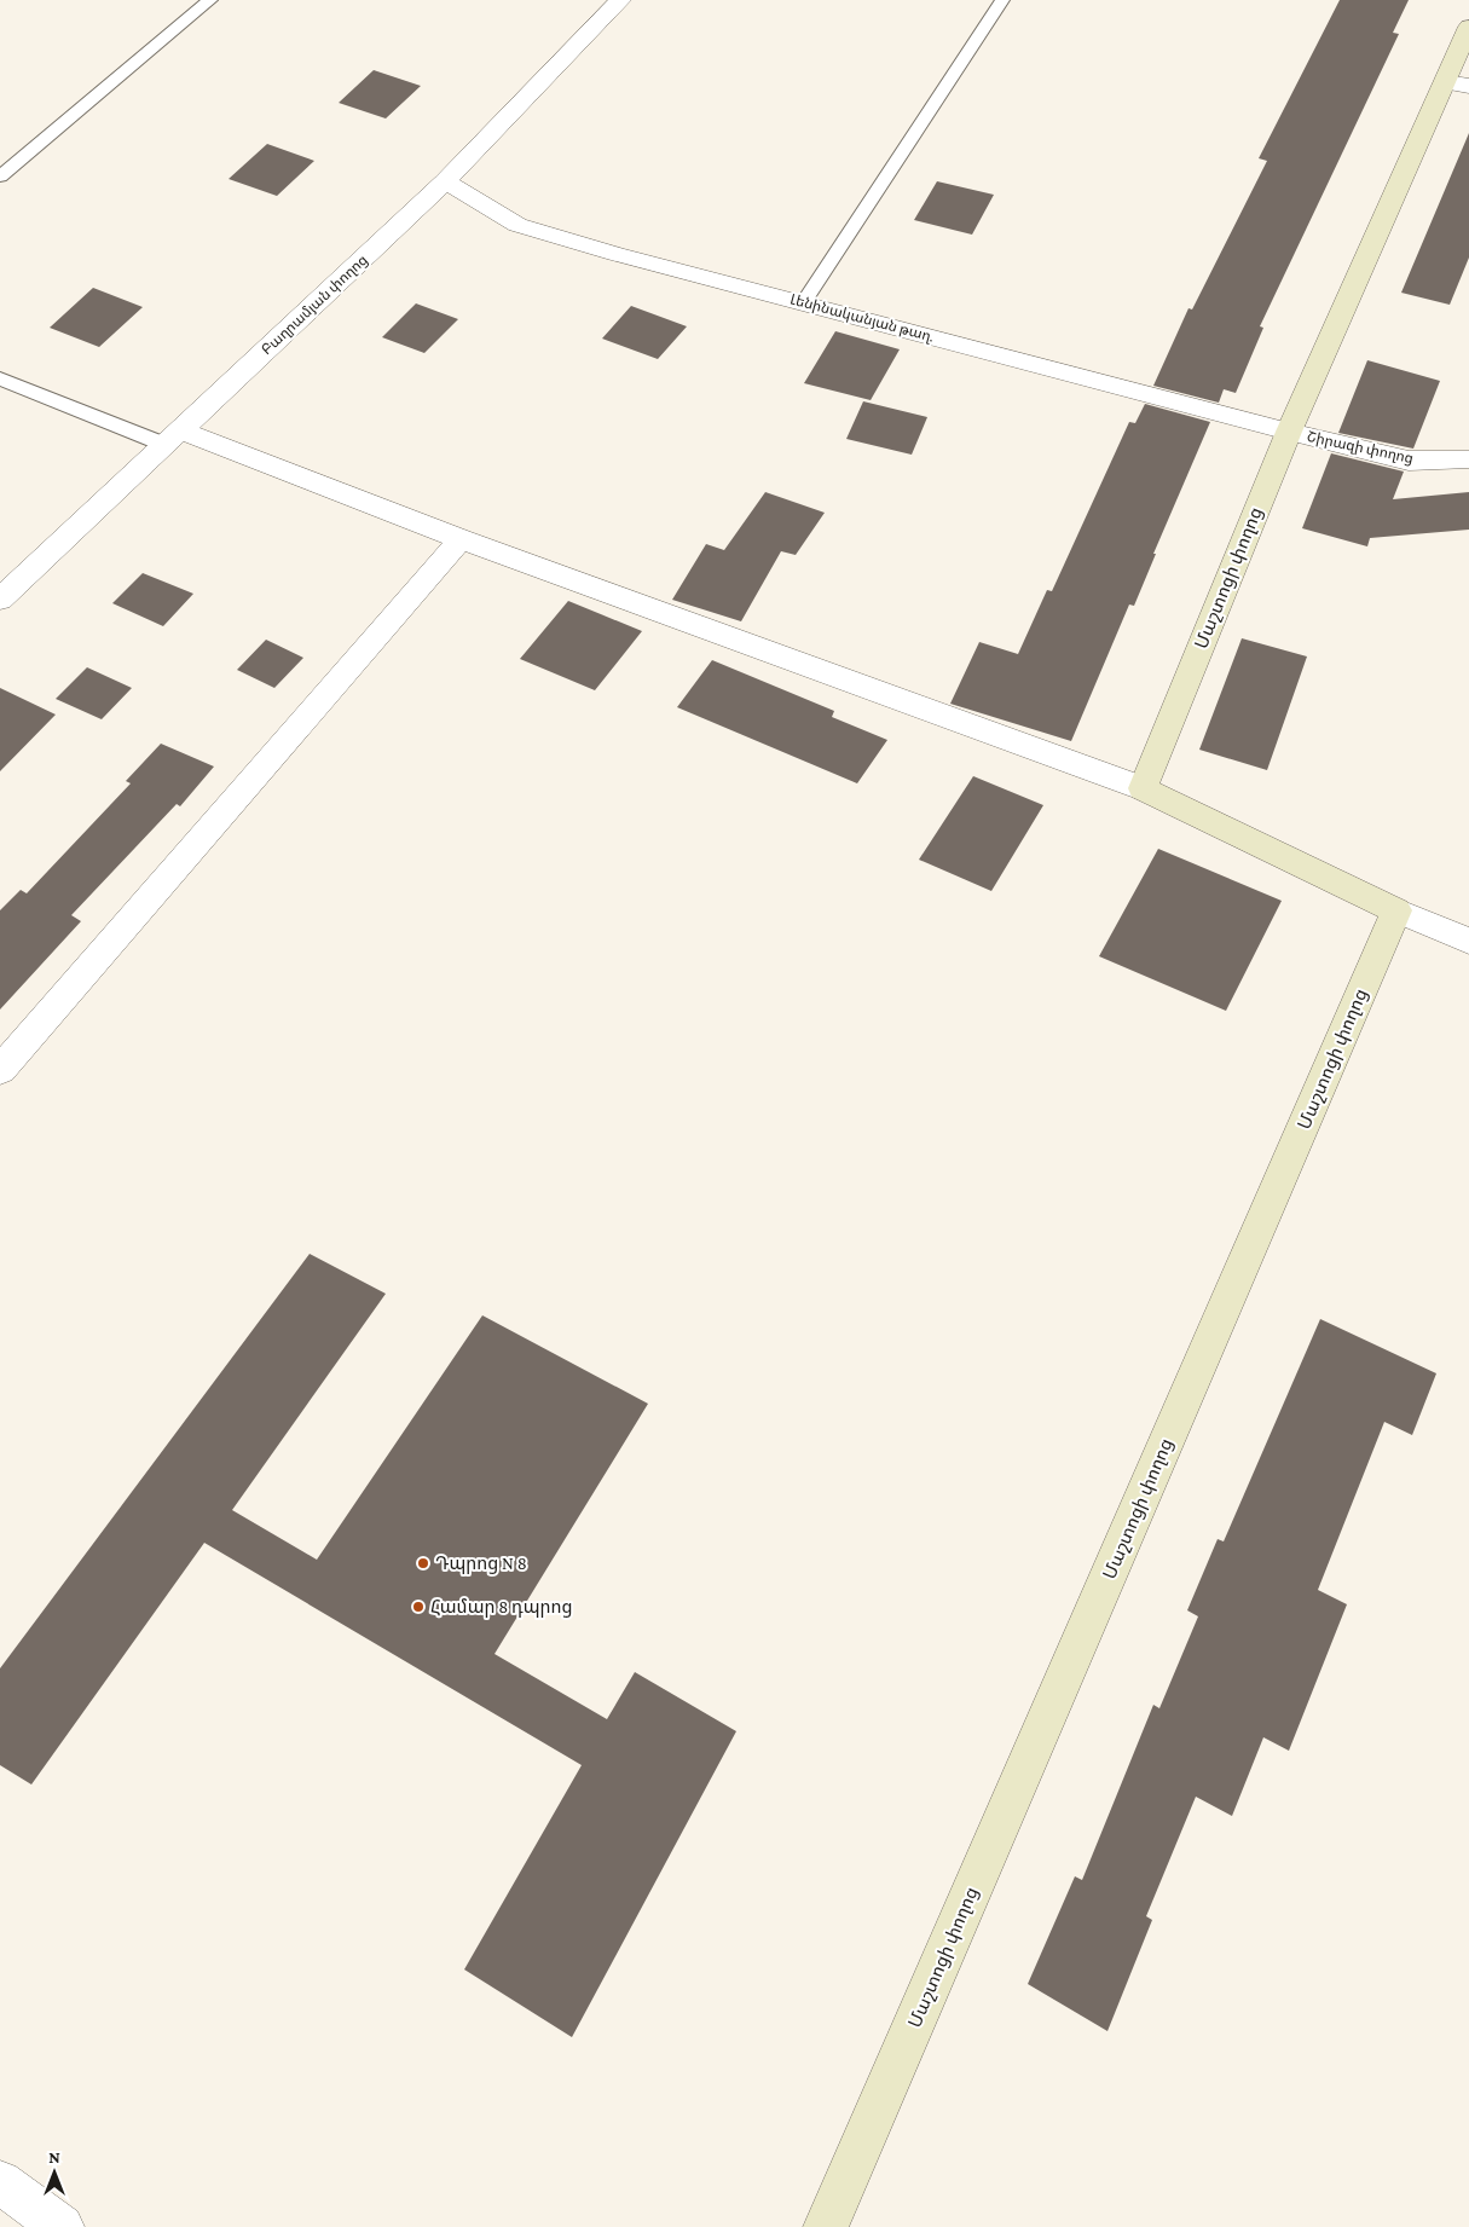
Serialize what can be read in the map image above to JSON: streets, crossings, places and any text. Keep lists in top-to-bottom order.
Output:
{
  "streets": {
    "main road": ["Մաշտոցի փողոց"],
    "street": ["Բաղրամյան փողոց", "Լենինականյան թաղ.", "Շիրազի փողոց"]
  },
  "crossings": [
    ["Բաղրամյան փողոց", "Լենինականյան թաղ."],
    ["Լենինականյան թաղ.", "Շիրազի փողոց"],
    ["Լենինականյան թաղ.", "Մաշտոցի փողոց"],
    ["Շիրազի փողոց", "Մաշտոցի փողոց"]
  ],
  "places": ["Դպրոց N 8", "Համար 8 դպրոց"],
  "north": "top"
}
